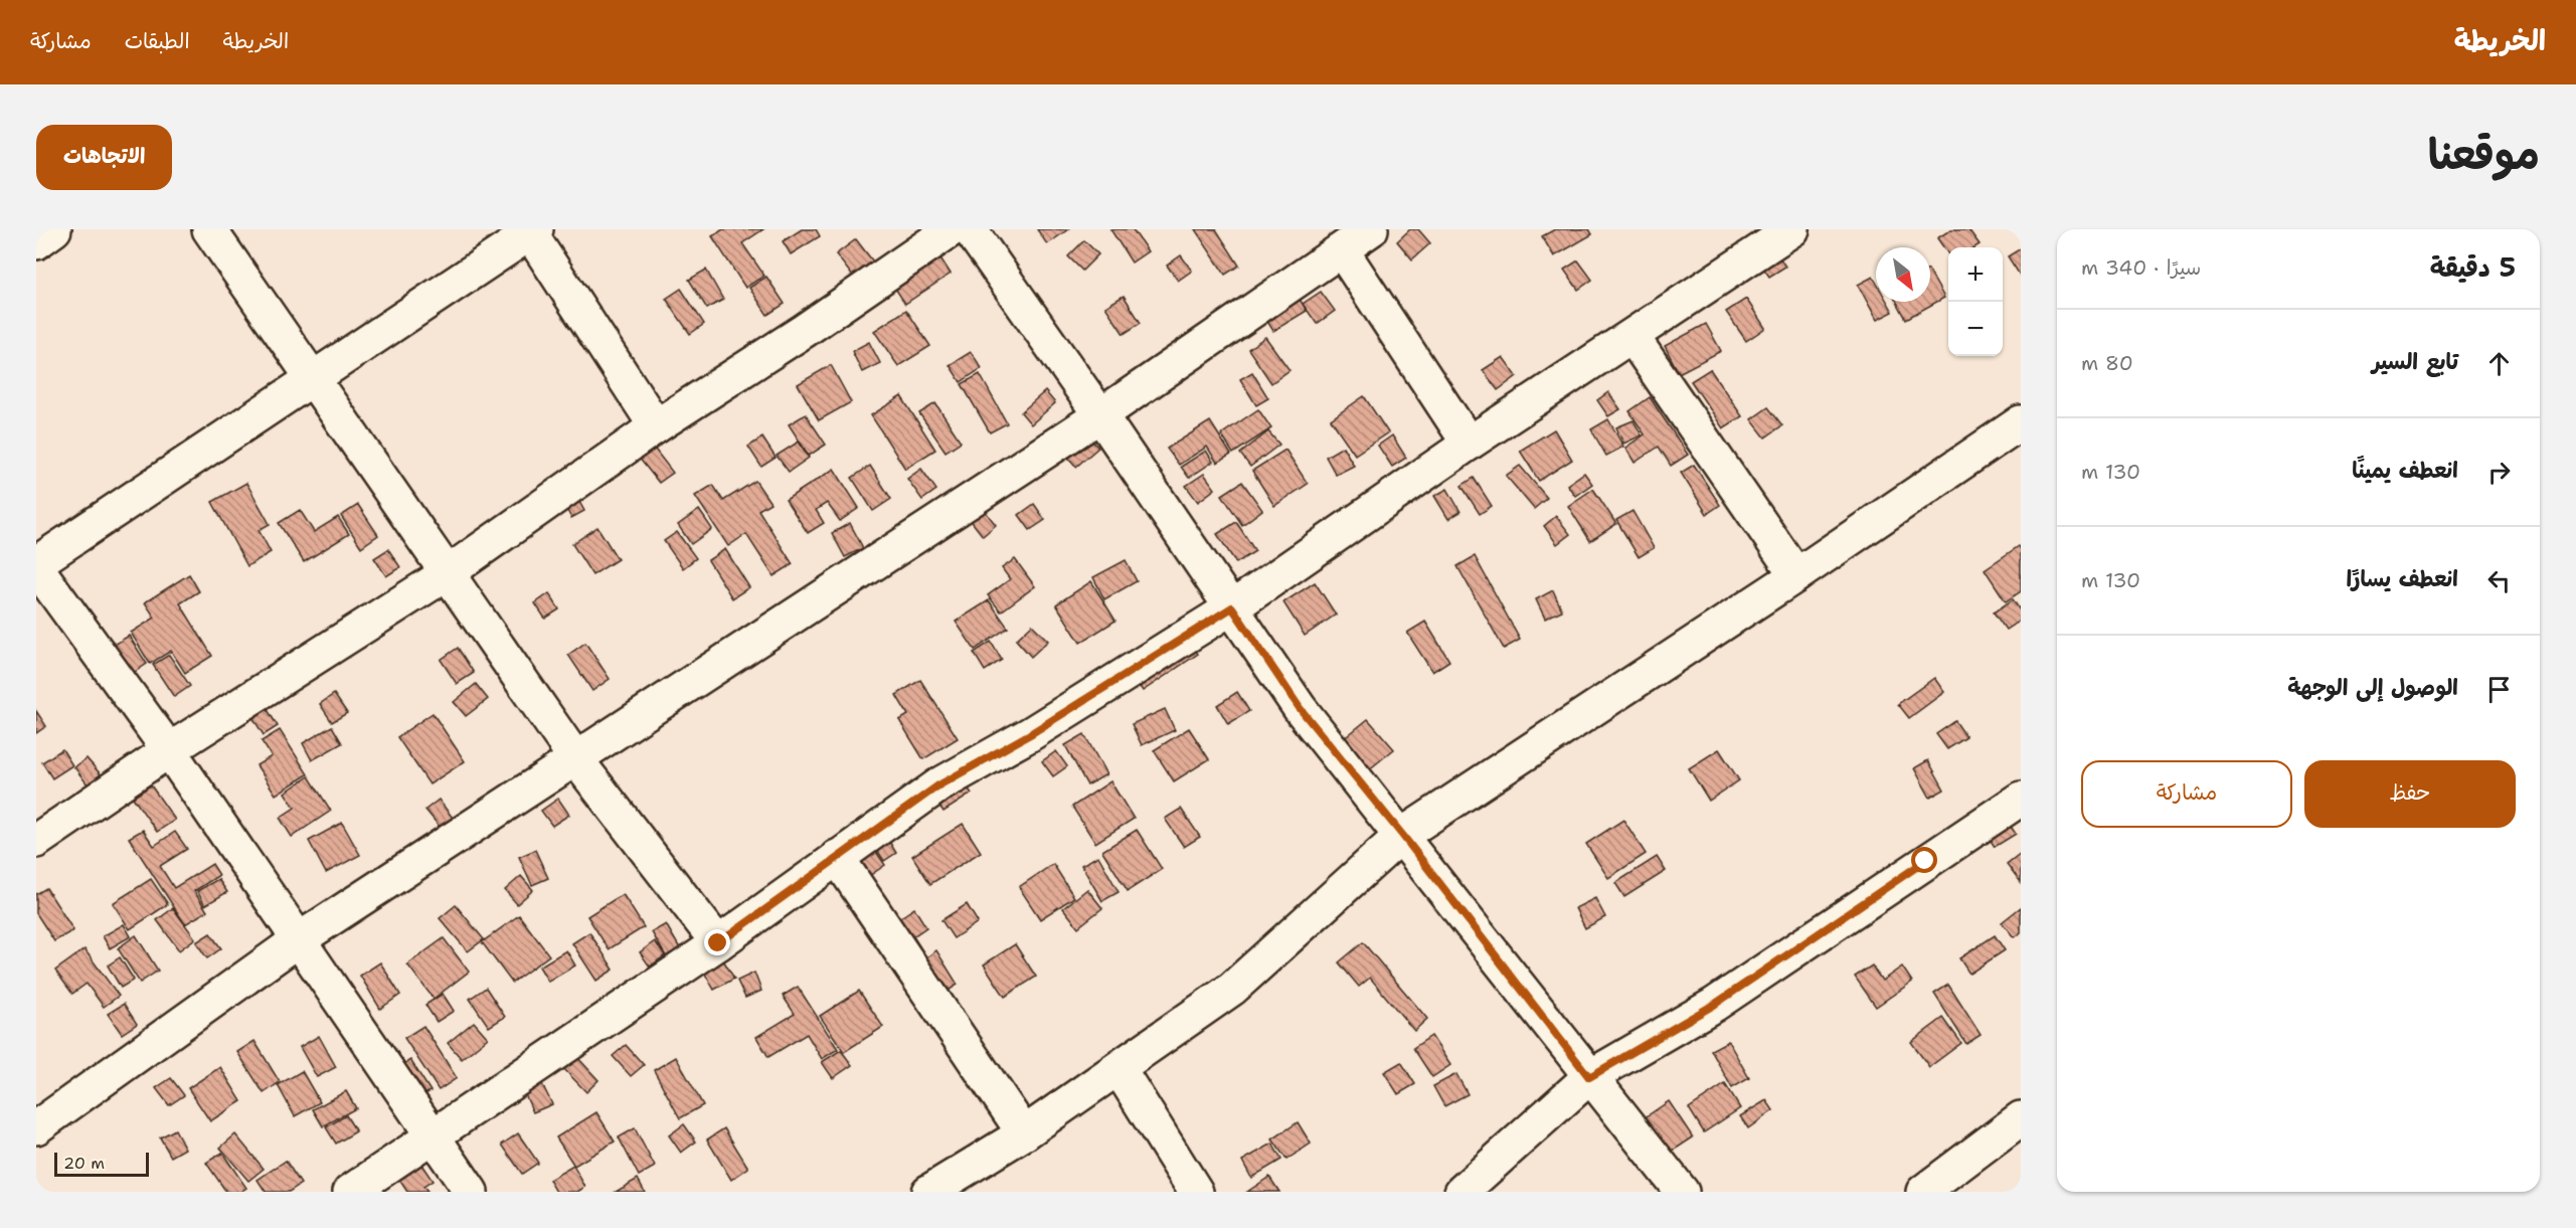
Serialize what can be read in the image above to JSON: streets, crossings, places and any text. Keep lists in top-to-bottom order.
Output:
{
  "scale_bar": "20 m",
  "north": "bottom right",
  "page": {
    "header": "الخريطة",
    "nav": ["الخريطة", "الطبقات", "مشاركة"],
    "title": "موقعنا",
    "buttons": [
      "الاتجاهات",
      ["حفظ", "مشاركة"]
    ],
    "heading": ["5 دقيقة", "سيرًا · 340 m"],
    "map_buttons": ["+", "−"],
    "list": [
      ["تابع السير", "80 m"],
      ["انعطف يمينًا", "130 m"],
      ["انعطف يسارًا", "130 m"],
      "الوصول إلى الوجهة"
    ],
    "scale": "20 m"
  }
}
